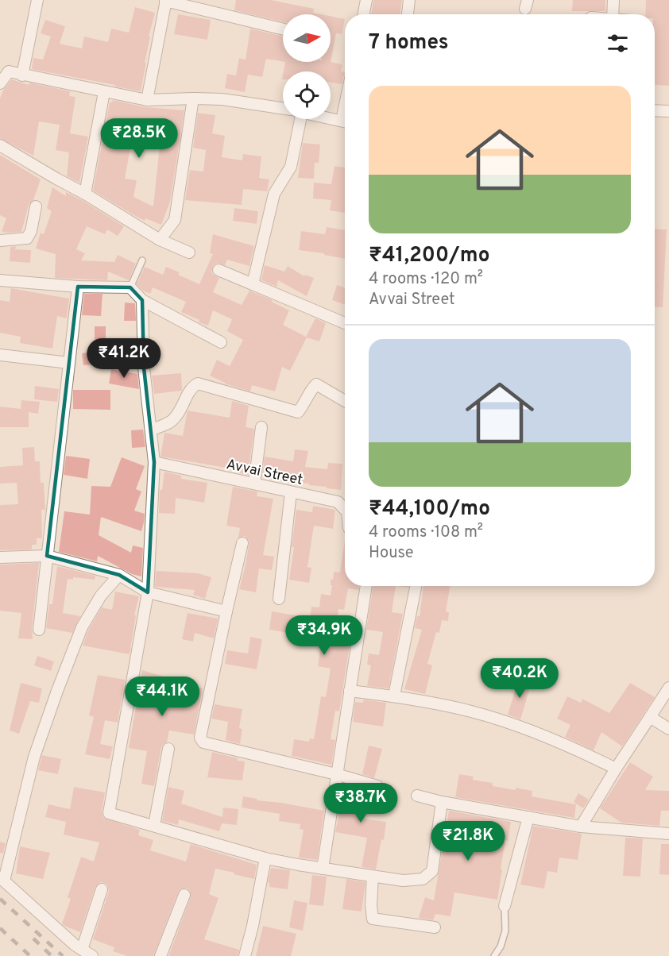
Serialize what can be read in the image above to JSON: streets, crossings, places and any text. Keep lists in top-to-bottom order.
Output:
{
  "streets": {
    "street": ["Avvai Street"]
  },
  "north": "right",
  "page": {
    "heading": "7 homes",
    "list": [
      {
        "name": "₹41,200/mo",
        "note": "4 rooms · 120 m² · Avvai Street"
      },
      {
        "name": "₹44,100/mo",
        "note": "4 rooms · 108 m² · House"
      }
    ],
    "price": [
      "₹28.5K",
      "₹41.2K",
      "₹34.9K",
      "₹40.2K",
      "₹44.1K",
      "₹38.7K",
      "₹21.8K"
    ]
  }
}
